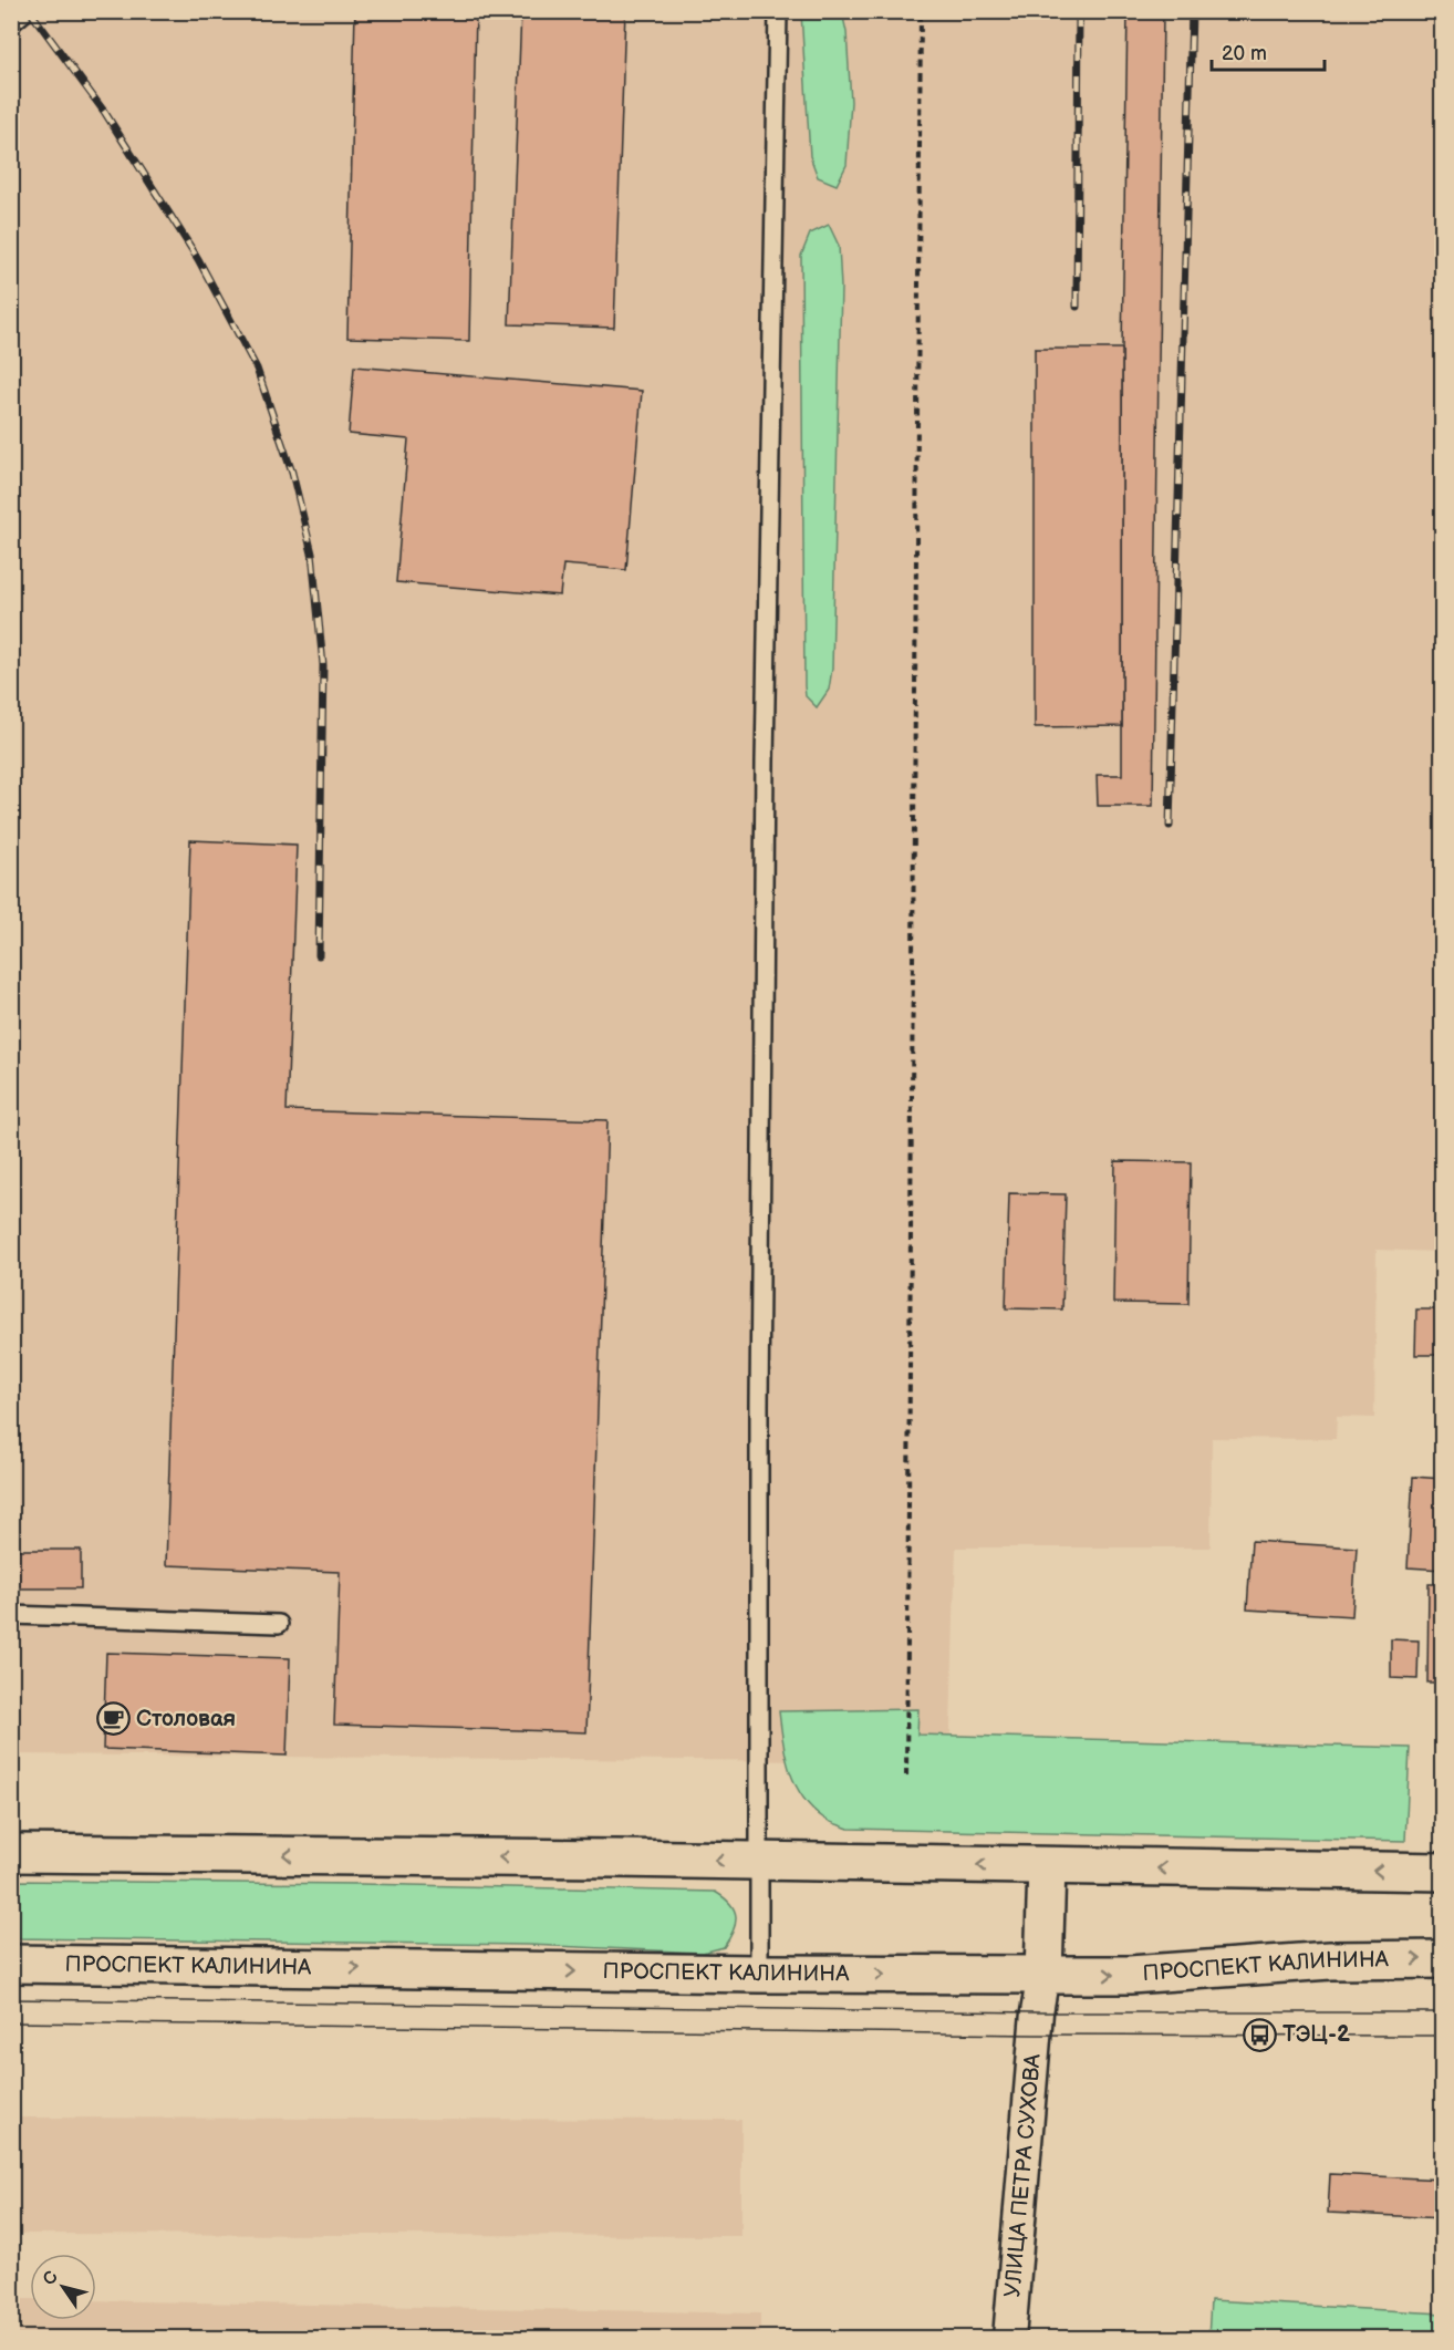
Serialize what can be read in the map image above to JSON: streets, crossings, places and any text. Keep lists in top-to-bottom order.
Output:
{
  "streets": {
    "main road": ["ПРОСПЕКТ КАЛИНИНА"],
    "street": ["УЛИЦА ПЕТРА СУХОВА"]
  },
  "crossings": [
    ["ПРОСПЕКТ КАЛИНИНА", "УЛИЦА ПЕТРА СУХОВА"]
  ],
  "places": {
    "cafe": ["Столовая"],
    "bus stop": ["ТЭЦ-2"]
  },
  "scale_bar": "20 m",
  "north": "top left"
}
